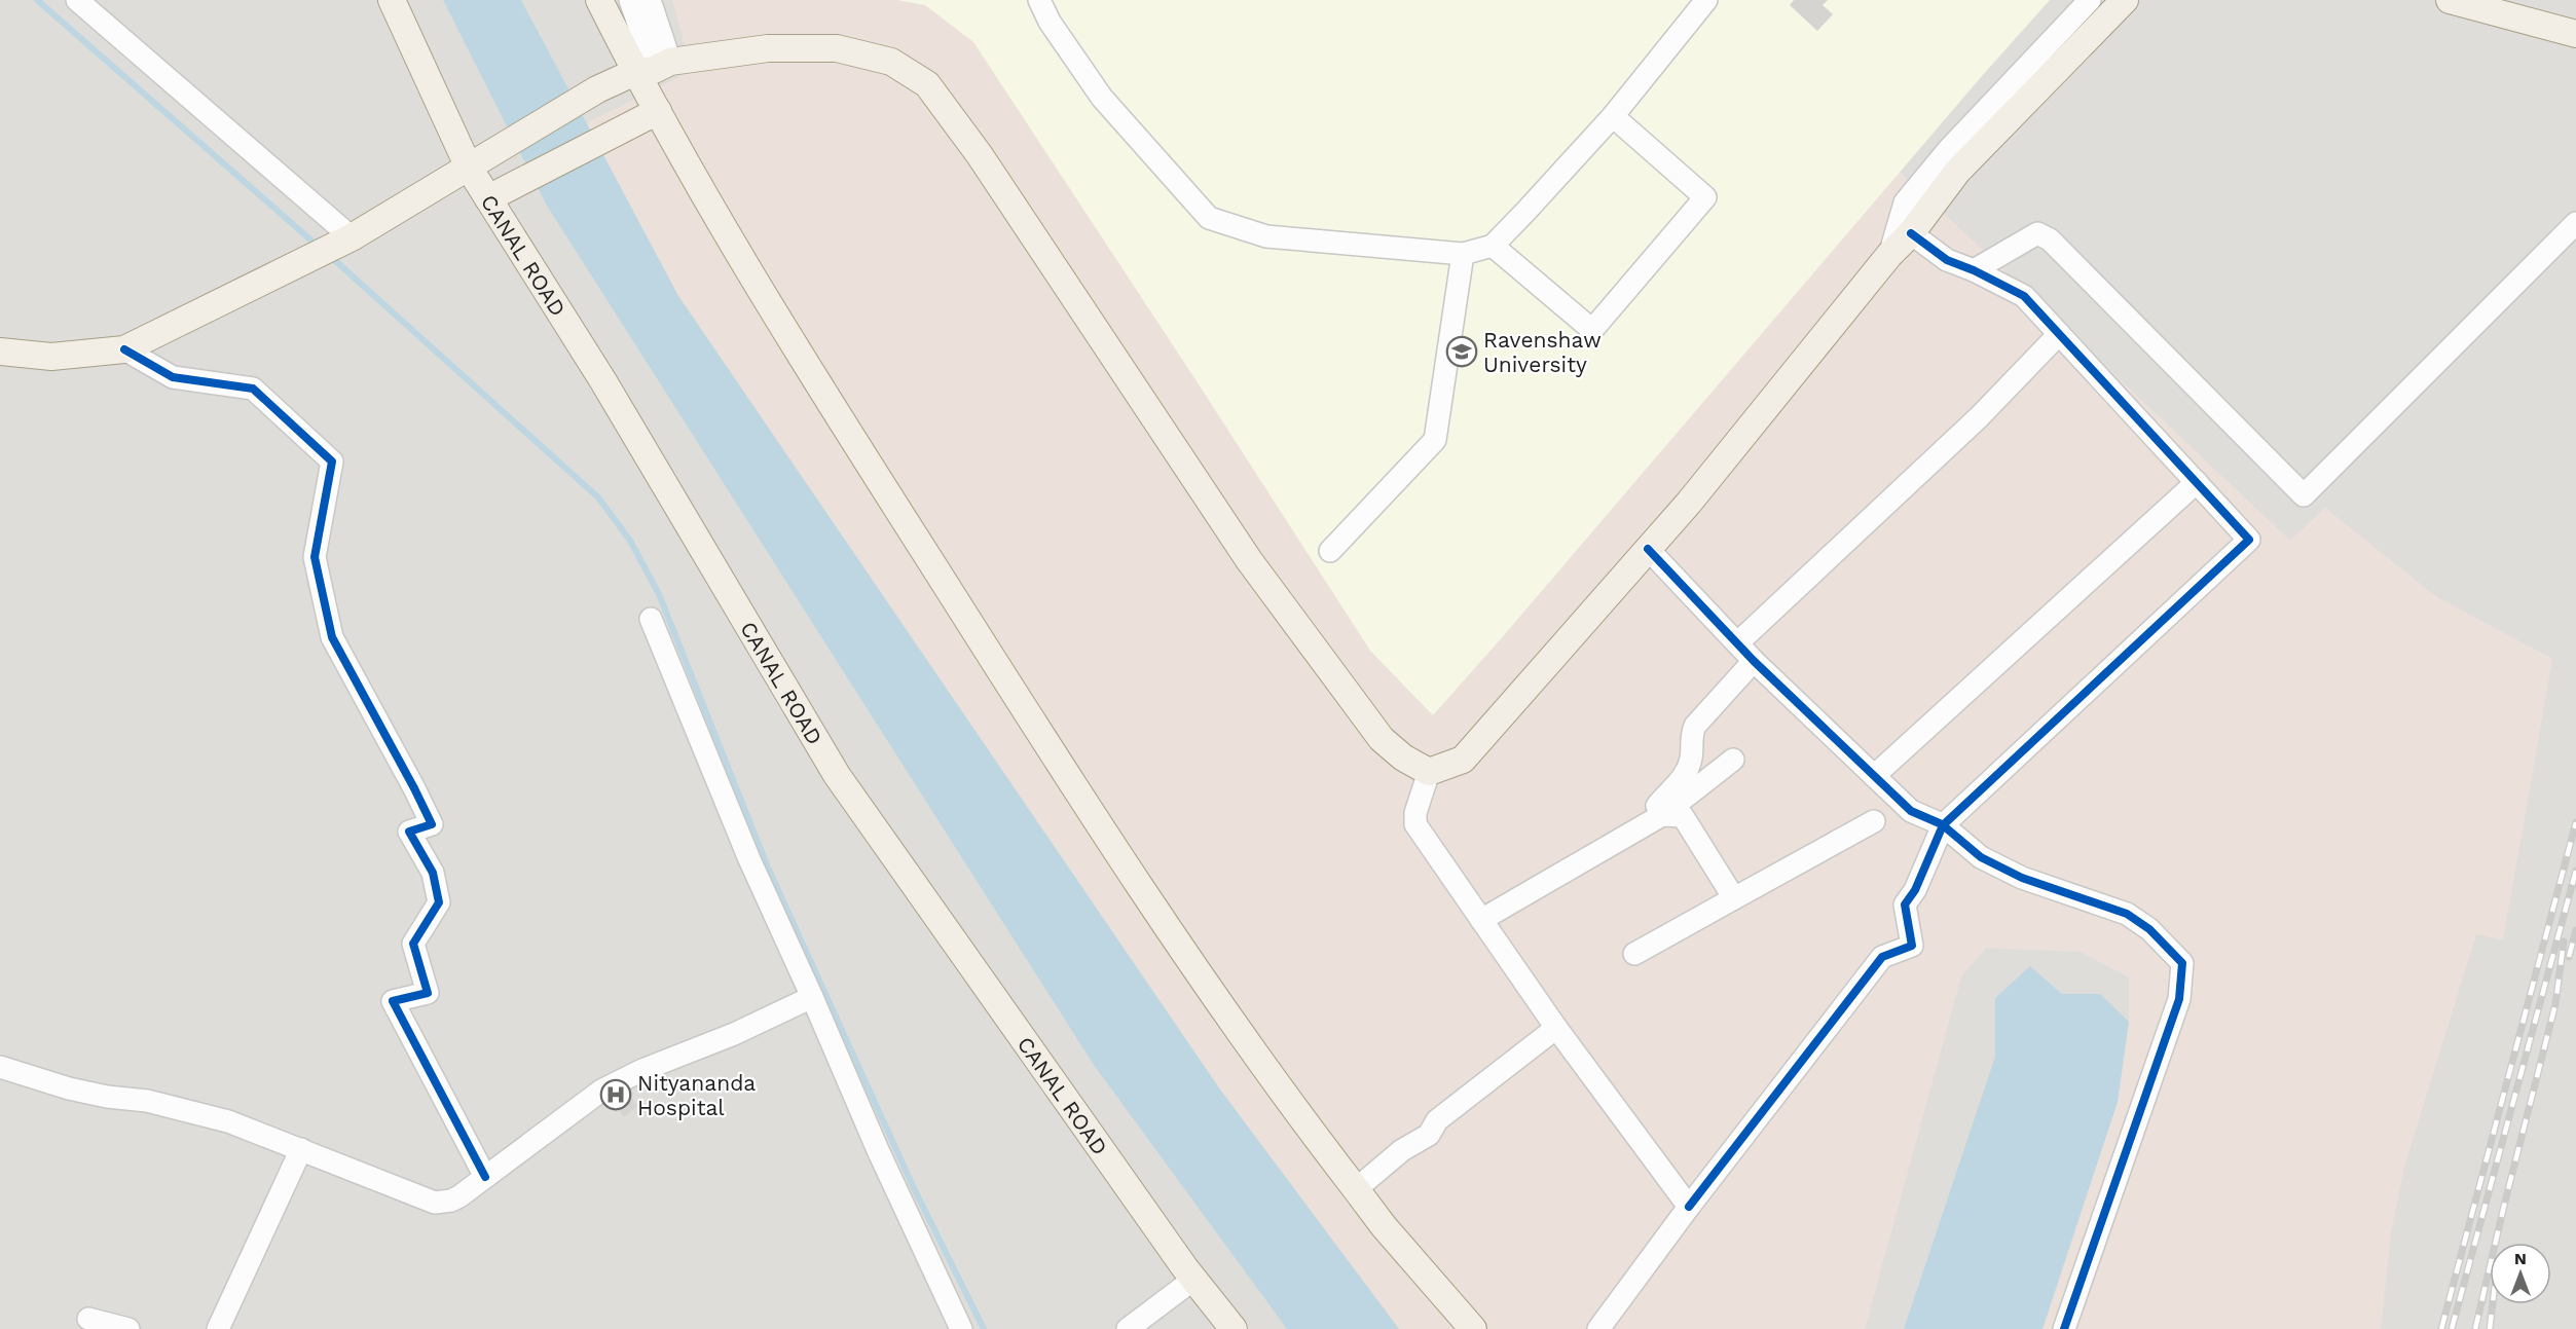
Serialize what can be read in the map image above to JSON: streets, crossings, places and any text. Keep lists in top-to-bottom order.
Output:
{
  "streets": {
    "main road": ["CANAL ROAD"]
  },
  "places": {
    "school or university": ["Ravenshaw University"],
    "hospital": ["Nityananda Hospital"]
  },
  "north": "top"
}
